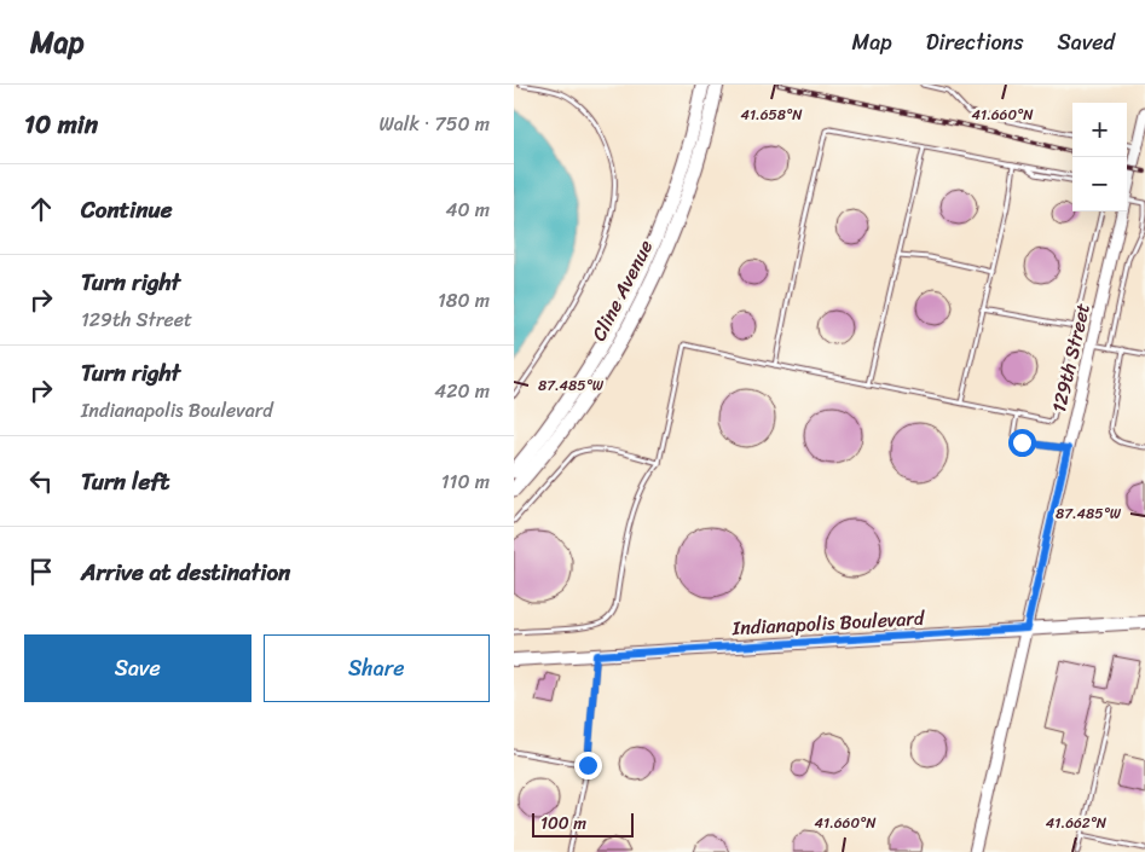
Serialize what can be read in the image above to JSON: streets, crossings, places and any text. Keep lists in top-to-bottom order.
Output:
{
  "streets": {
    "highway": ["Cline Avenue"],
    "main road": ["129th Street", "Indianapolis Boulevard"]
  },
  "crossings": [
    ["129th Street", "Indianapolis Boulevard"]
  ],
  "scale_bar": "100 m",
  "page": {
    "header": "Map",
    "nav": ["Map", "Directions", "Saved"],
    "heading": ["10 min", "Walk · 750 m"],
    "map_buttons": ["+", "−"],
    "list": [
      ["Continue", "40 m"],
      ["Turn right", "129th Street", "180 m"],
      ["Turn right", "Indianapolis Boulevard", "420 m"],
      ["Turn left", "110 m"],
      "Arrive at destination"
    ],
    "buttons": ["Save", "Share"],
    "scale": "100 m"
  },
  "coordinates": [
    "41.658°N",
    "41.660°N",
    "87.485°W",
    "41.662°N"
  ]
}
